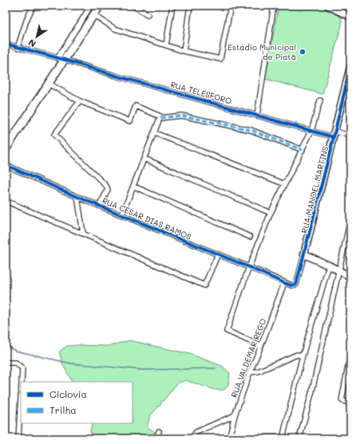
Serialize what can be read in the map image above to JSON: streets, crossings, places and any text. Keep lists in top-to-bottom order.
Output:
{
  "streets": {
    "street": [
      "RUA TELESFORO",
      "RUA MANOEL MARTINS",
      "RUA CÉSAR DIAS RAMOS",
      "RUA VALDEMAR REGO"
    ]
  },
  "crossings": [
    ["RUA TELESFORO", "RUA MANOEL MARTINS"],
    ["RUA MANOEL MARTINS", "RUA CÉSAR DIAS RAMOS"],
    ["RUA MANOEL MARTINS", "RUA VALDEMAR REGO"],
    ["RUA CÉSAR DIAS RAMOS", "RUA VALDEMAR REGO"]
  ],
  "places": ["Estádio Municipal de Piatã"],
  "legend": ["Ciclovia", "Trilha"],
  "north": "bottom left"
}
